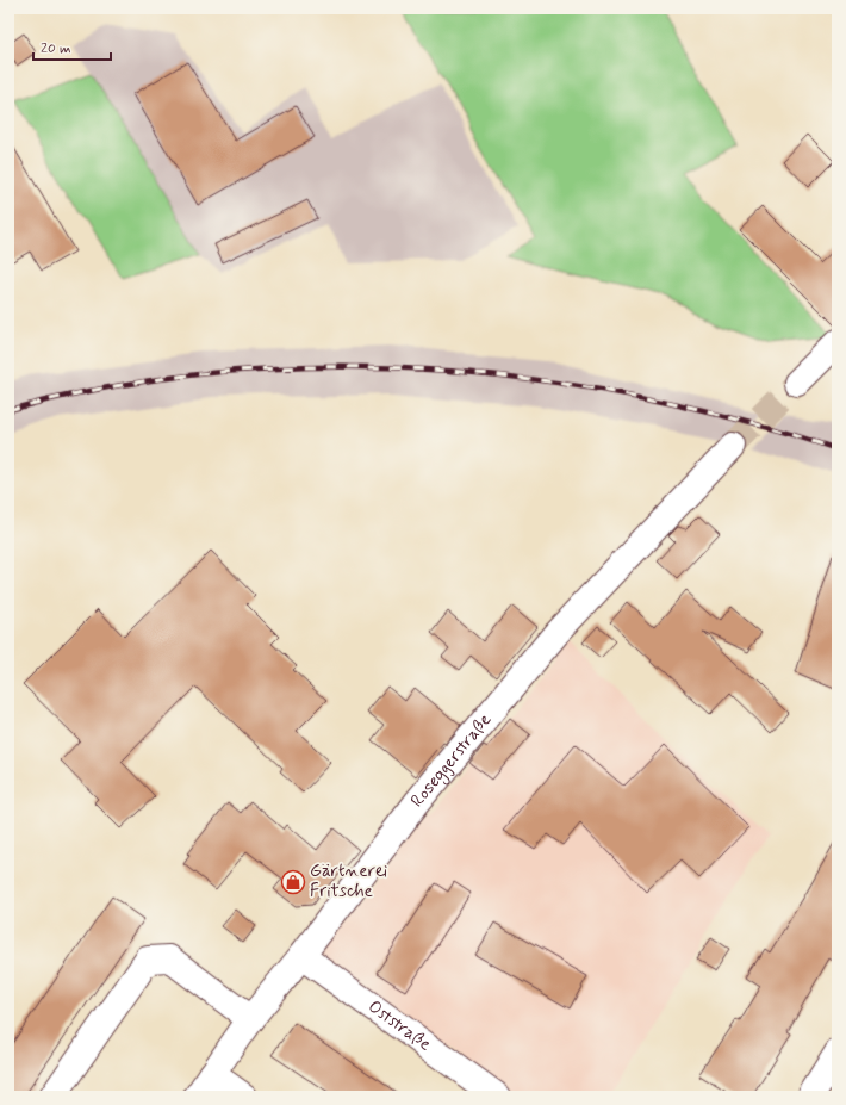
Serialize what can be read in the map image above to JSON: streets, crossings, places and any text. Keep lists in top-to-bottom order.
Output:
{
  "streets": {
    "street": ["Roseggerstraße", "Oststraße"]
  },
  "crossings": [
    ["Roseggerstraße", "Oststraße"]
  ],
  "places": {
    "shop": ["Gärtnerei Fritsche"]
  },
  "scale_bar": "20 m"
}
